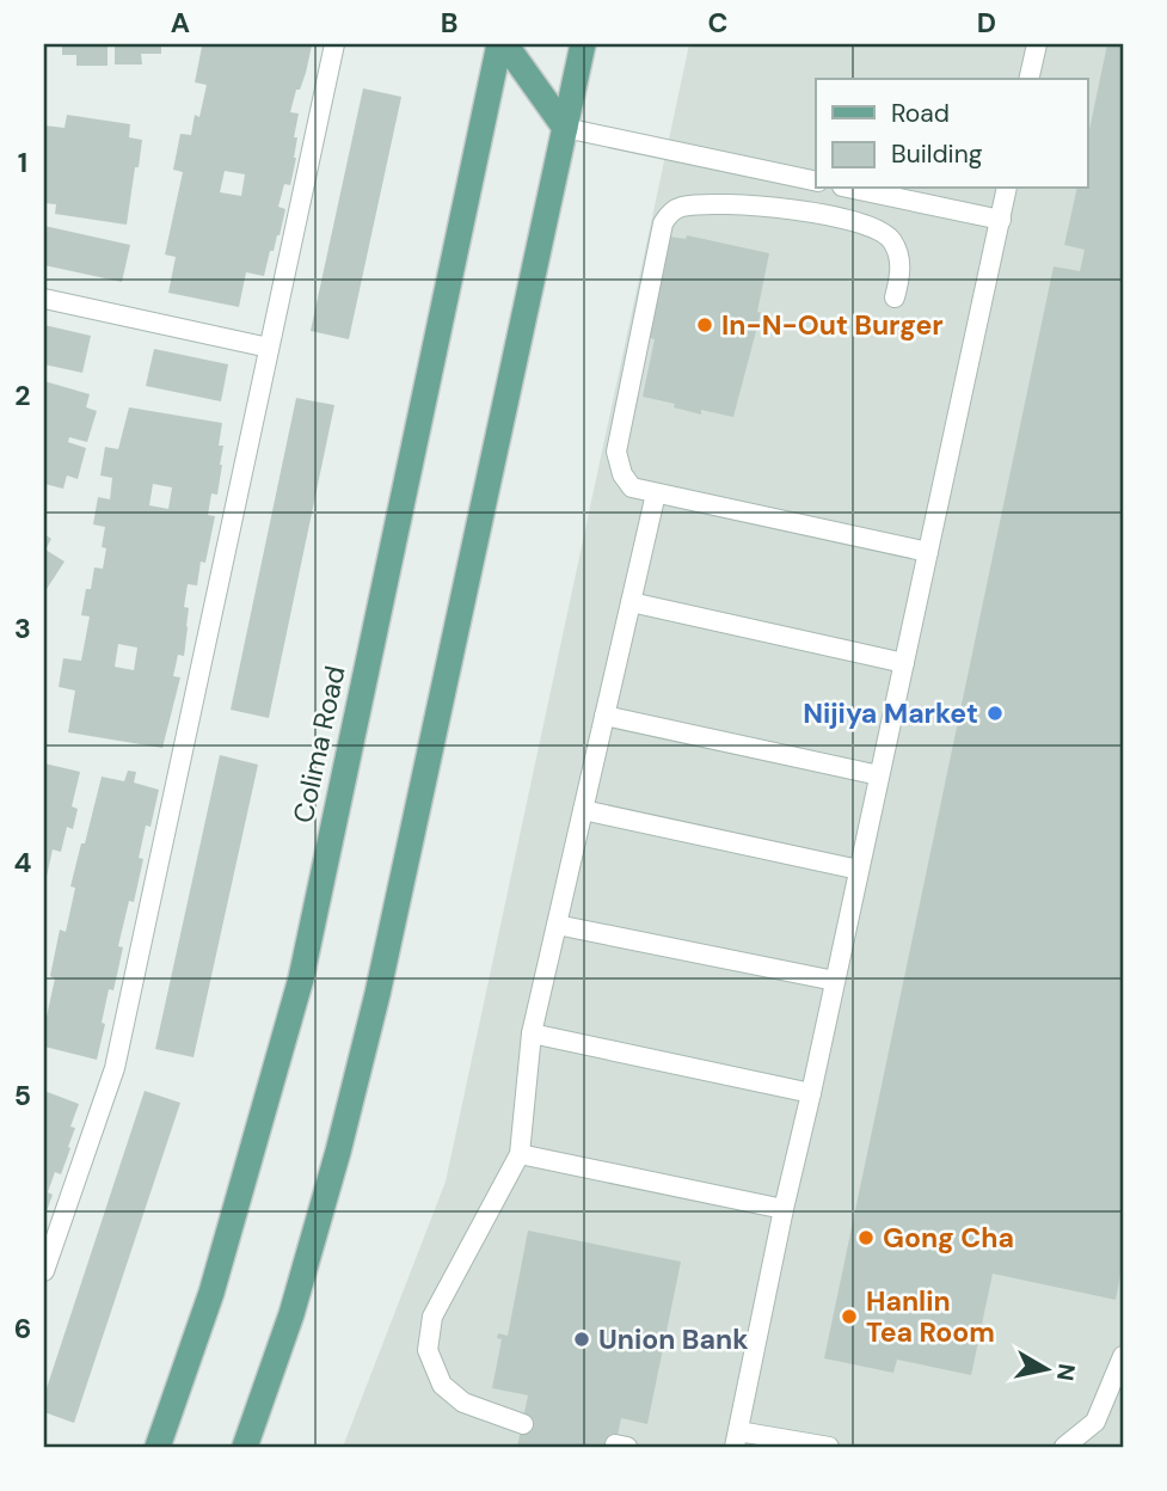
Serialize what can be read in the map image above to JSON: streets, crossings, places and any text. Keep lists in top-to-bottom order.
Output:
{
  "streets": {
    "main road": ["Colima Road"]
  },
  "places": [
    "In-N-Out Burger",
    "Nijiya Market",
    "Gong Cha",
    "Hanlin Tea Room",
    "Union Bank"
  ],
  "legend": ["Road", "Building"],
  "north": "right",
  "grid": {
    "columns": [
      "A",
      "B",
      "C",
      "D"
    ],
    "rows": [
      "1",
      "2",
      "3",
      "4",
      "5",
      "6"
    ]
  }
}
